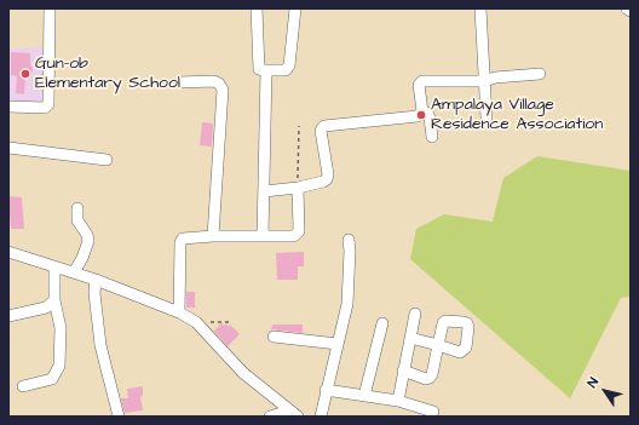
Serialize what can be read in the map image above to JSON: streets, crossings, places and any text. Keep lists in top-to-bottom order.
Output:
{
  "places": ["Gun-ob Elementary School", "Ampalaya Village Residence Association"],
  "north": "top left"
}
